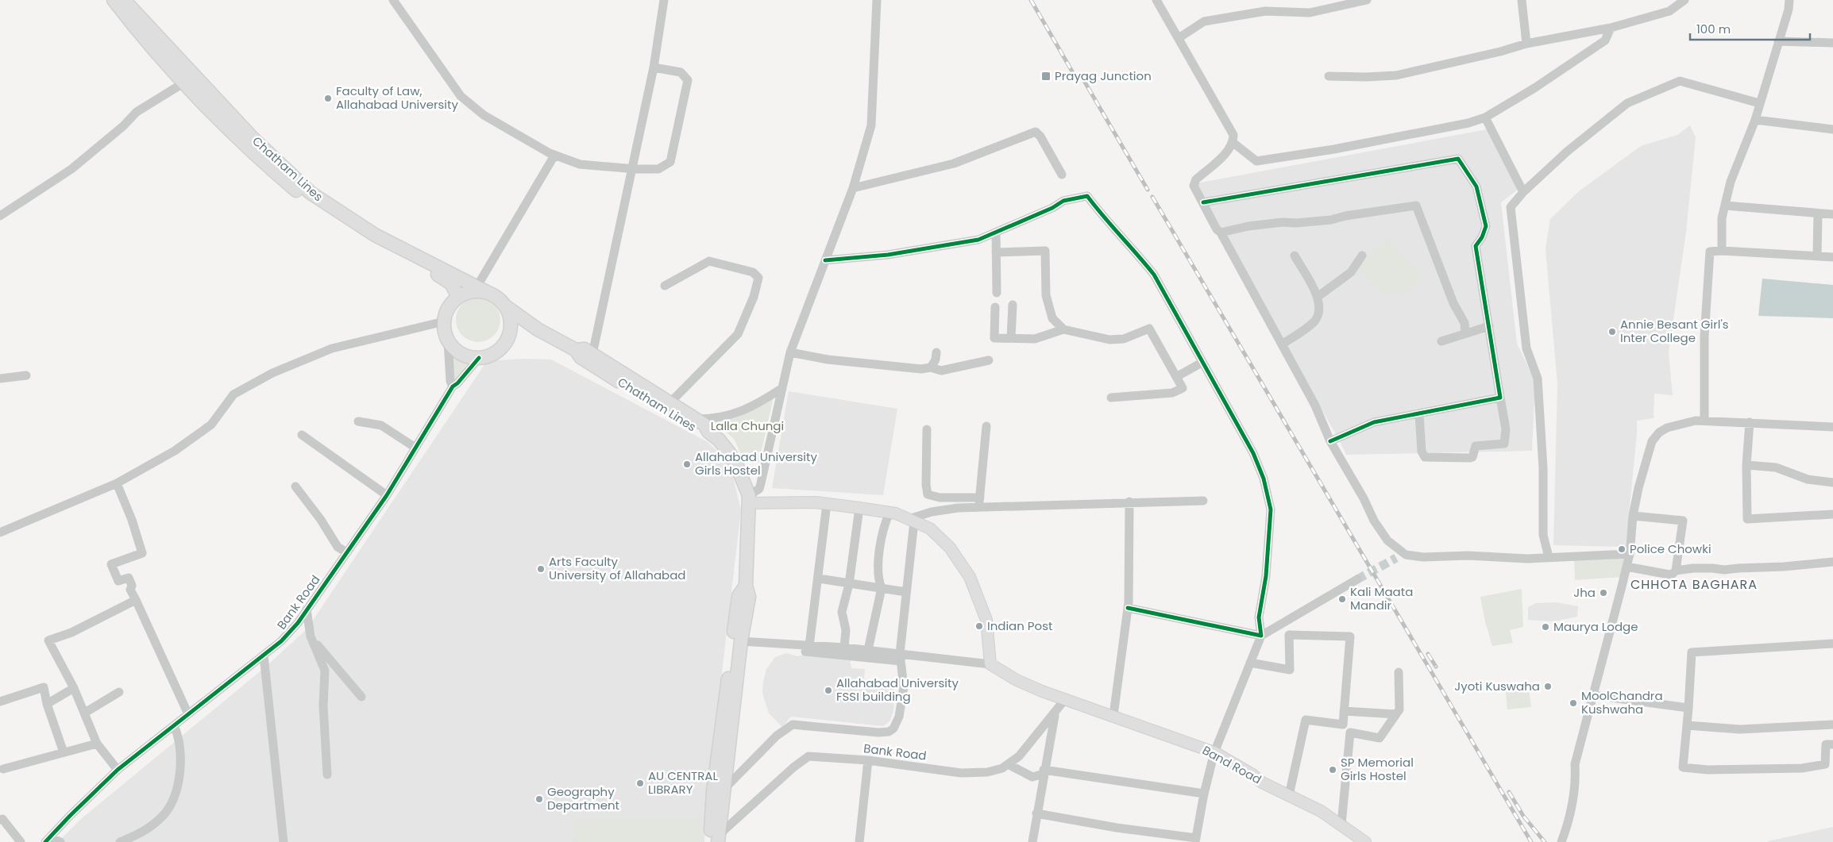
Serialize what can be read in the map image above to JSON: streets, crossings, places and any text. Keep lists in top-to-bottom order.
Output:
{
  "streets": {
    "highway": ["Chatham Lines"],
    "main road": ["Band Road"],
    "street": ["Bank Road"]
  },
  "crossings": [
    ["Chatham Lines", "Bank Road"],
    ["Bank Road", "Band Road"]
  ],
  "districts": ["CHHOTA BAGHARA"],
  "parks": ["Lalla Chungi"],
  "places": {
    "transit": ["Prayag Junction"],
    "other": [
      "Faculty of Law, Allahabad University",
      "Annie Besant Girl's Inter College",
      "Allahabad University Girls Hostel",
      "Police Chowki",
      "Arts Faculty University of Allahabad",
      "Jha",
      "Kali Maata Mandir",
      "Indian Post",
      "Maurya Lodge",
      "Jyoti Kuswaha",
      "Allahabad University FSSI building",
      "MoolChandra Kushwaha",
      "SP Memorial Girls Hostel",
      "AU CENTRAL LIBRARY",
      "Geography Department"
    ]
  },
  "scale_bar": "100 m"
}
